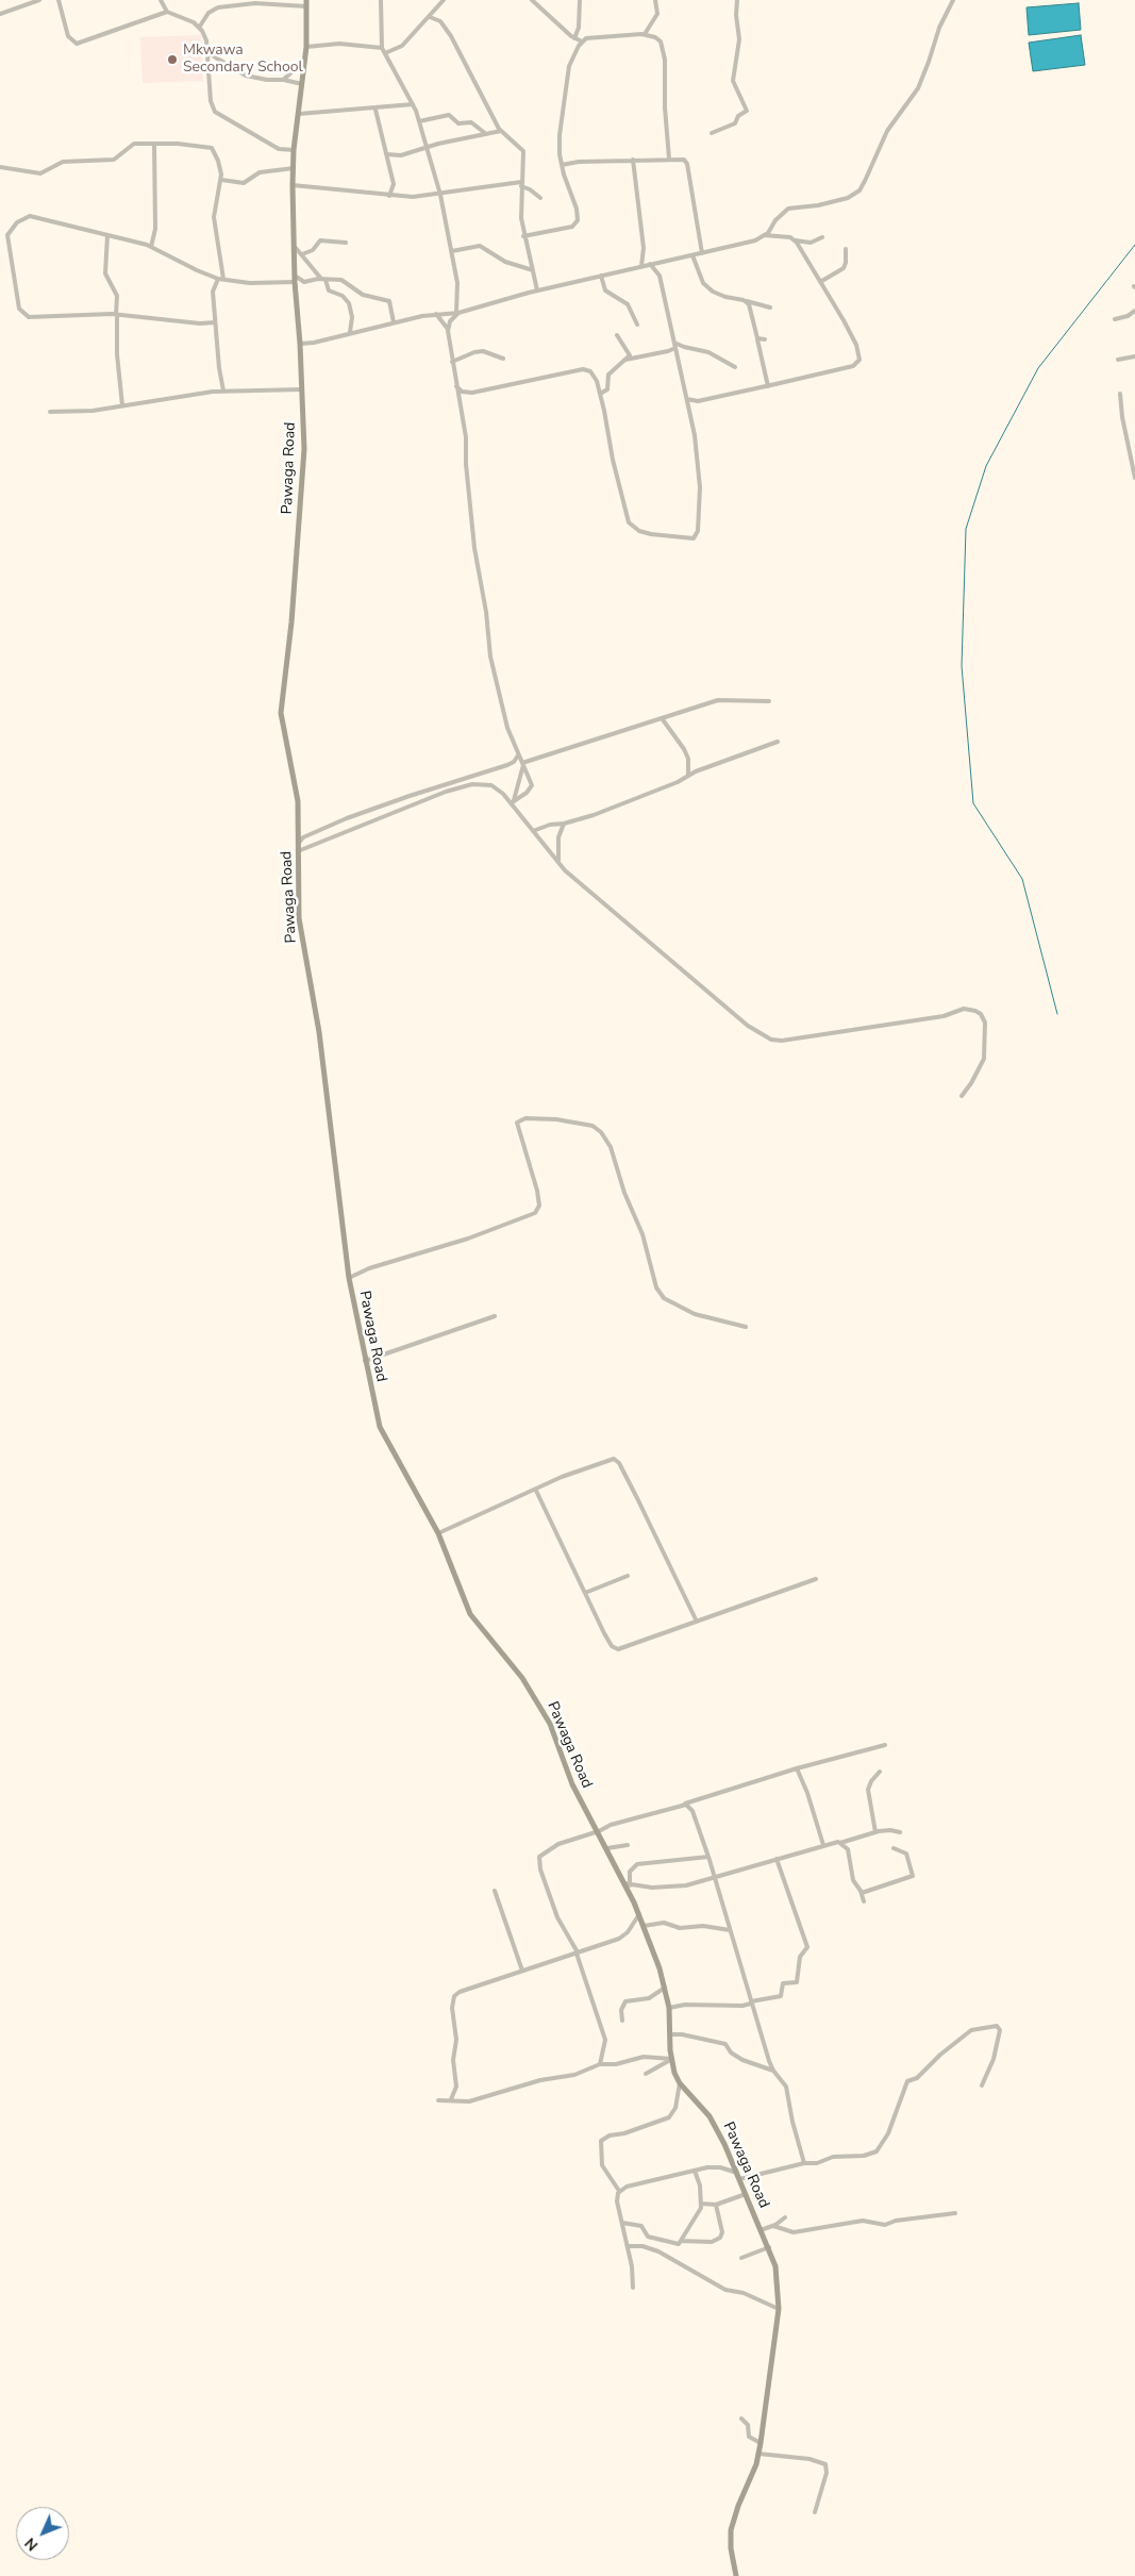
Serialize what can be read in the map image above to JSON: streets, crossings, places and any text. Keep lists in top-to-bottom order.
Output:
{
  "streets": {
    "main road": ["Pawaga Road"]
  },
  "places": ["Mkwawa Secondary School"],
  "north": "bottom left"
}
